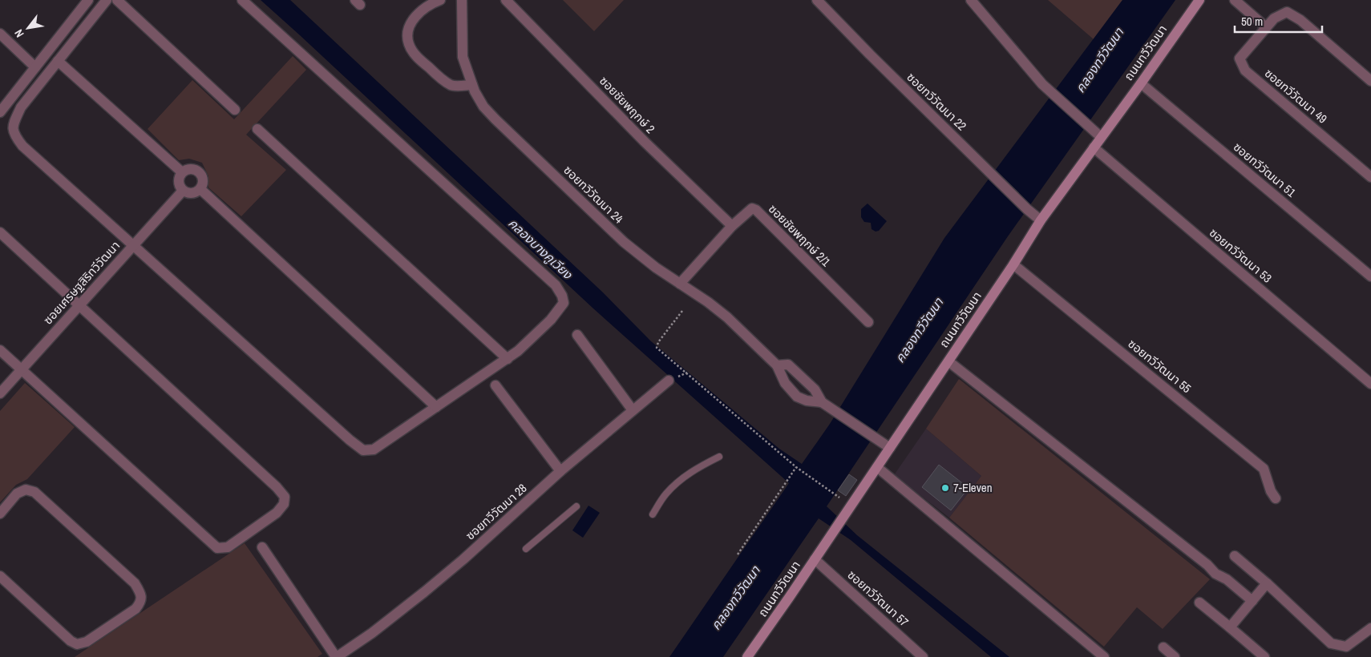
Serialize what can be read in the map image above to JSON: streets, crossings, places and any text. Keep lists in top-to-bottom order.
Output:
{
  "streets": {
    "main road": ["ถนนทวีวัฒนา"],
    "street": [
      "ซอยทวีวัฒนา 49",
      "ซอยทวีวัฒนา 22",
      "ซอยชัยพฤกษ์ 2",
      "ซอยทวีวัฒนา 51",
      "ซอยทวีวัฒนา 24",
      "ซอยชัยพฤกษ์ 2/1",
      "ซอยทวีวัฒนา 53",
      "ซอยเศรษฐสิริทวีวัฒนา",
      "ซอยทวีวัฒนา 55",
      "ซอยทวีวัฒนา 28",
      "ซอยทวีวัฒนา 57"
    ]
  },
  "crossings": [
    ["ถนนทวีวัฒนา", "ซอยทวีวัฒนา 22"],
    ["ถนนทวีวัฒนา", "ซอยทวีวัฒนา 51"],
    ["ถนนทวีวัฒนา", "ซอยทวีวัฒนา 24"],
    ["ถนนทวีวัฒนา", "ซอยทวีวัฒนา 53"],
    ["ถนนทวีวัฒนา", "ซอยทวีวัฒนา 55"],
    ["ถนนทวีวัฒนา", "ซอยทวีวัฒนา 57"],
    ["ซอยชัยพฤกษ์ 2", "ซอยชัยพฤกษ์ 2/1"],
    ["ซอยทวีวัฒนา 24", "ซอยชัยพฤกษ์ 2/1"]
  ],
  "water": ["คลองทวีวัฒนา", "คลองบางคูเวียง"],
  "places": ["7-Eleven"],
  "scale_bar": "50 m",
  "north": "bottom left"
}
